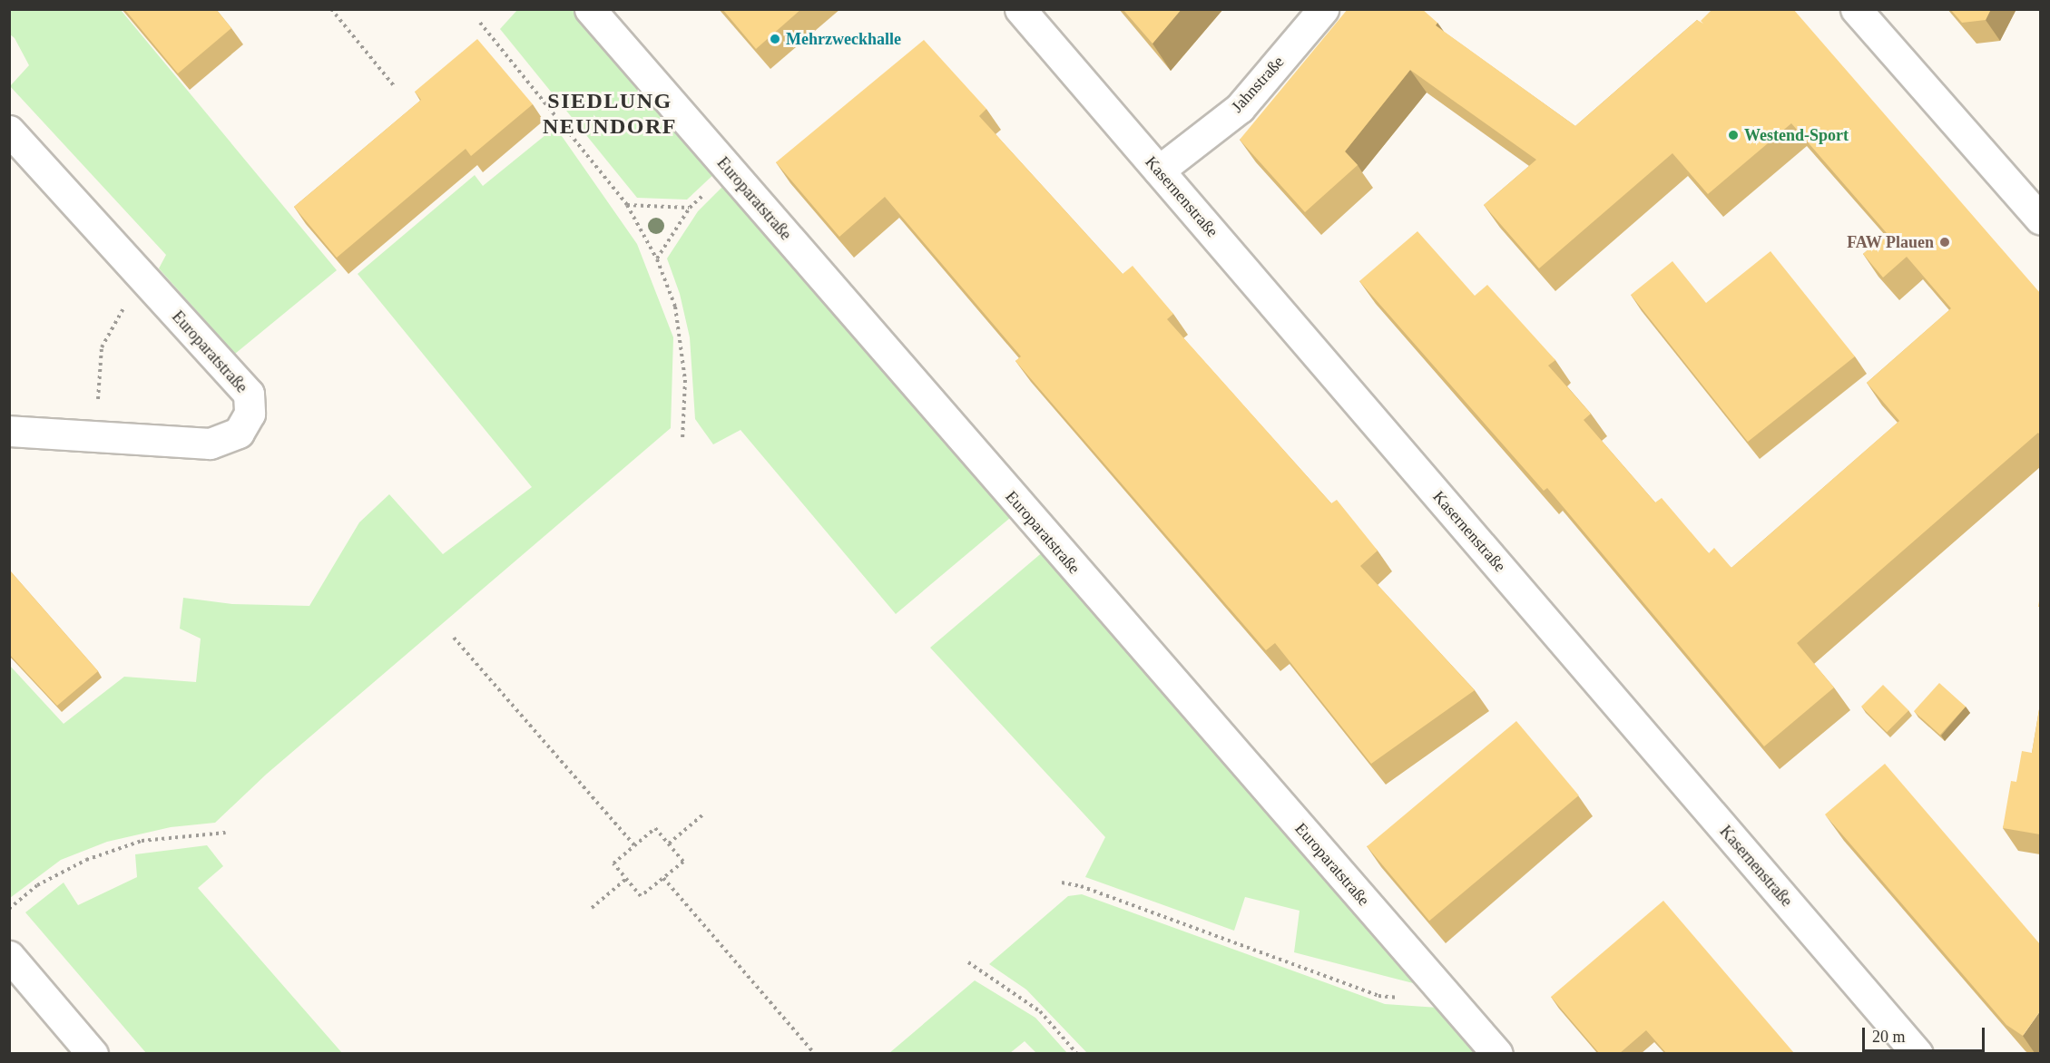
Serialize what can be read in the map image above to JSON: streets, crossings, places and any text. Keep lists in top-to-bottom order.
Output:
{
  "streets": {
    "street": ["Jahnstraße", "Kasernenstraße", "Europaratstraße"]
  },
  "crossings": [
    ["Jahnstraße", "Kasernenstraße"]
  ],
  "districts": ["SIEDLUNG NEUNDORF"],
  "places": ["Mehrzweckhalle", "Westend-Sport", "FAW Plauen"],
  "scale_bar": "20 m"
}
